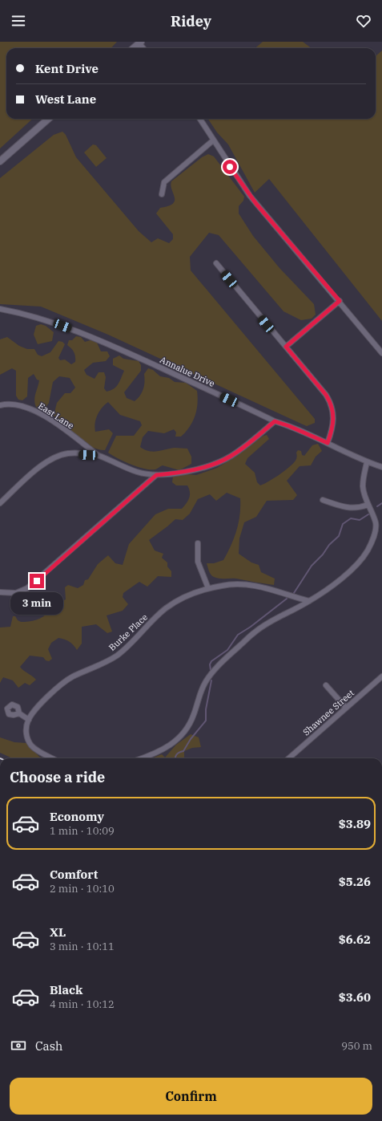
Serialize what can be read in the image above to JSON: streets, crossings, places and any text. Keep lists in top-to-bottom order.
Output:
{
  "streets": {
    "street": [
      "Annalue Drive",
      "East Lane",
      "Burke Place",
      "Shawnee Street"
    ]
  },
  "page": {
    "header": "Ridey",
    "banner": ["Kent Drive", "West Lane"],
    "bubble": "3 min",
    "heading": "Choose a ride",
    "list": [
      {
        "name": "Economy",
        "note": "1 min · 10:09",
        "value": "$3.89"
      },
      {
        "name": "Comfort",
        "note": "2 min · 10:10",
        "value": "$5.26"
      },
      {
        "name": "XL",
        "note": "3 min · 10:11",
        "value": "$6.62"
      },
      {
        "name": "Black",
        "note": "4 min · 10:12",
        "value": "$3.60"
      }
    ],
    "pay": ["Cash", "950 m"],
    "buttons": "Confirm"
  }
}
